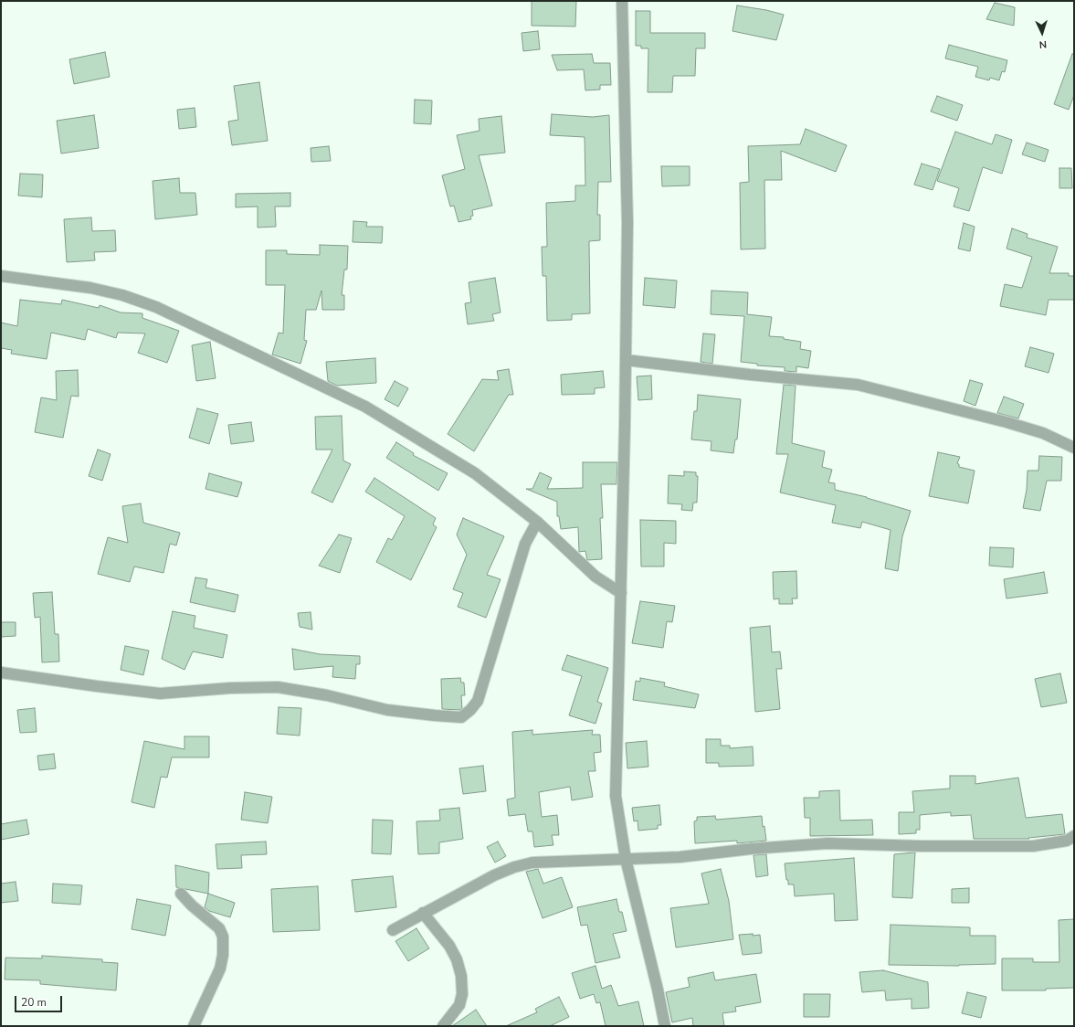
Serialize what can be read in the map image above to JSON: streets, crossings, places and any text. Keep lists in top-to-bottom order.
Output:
{
  "scale_bar": "20 m",
  "north": "bottom"
}
